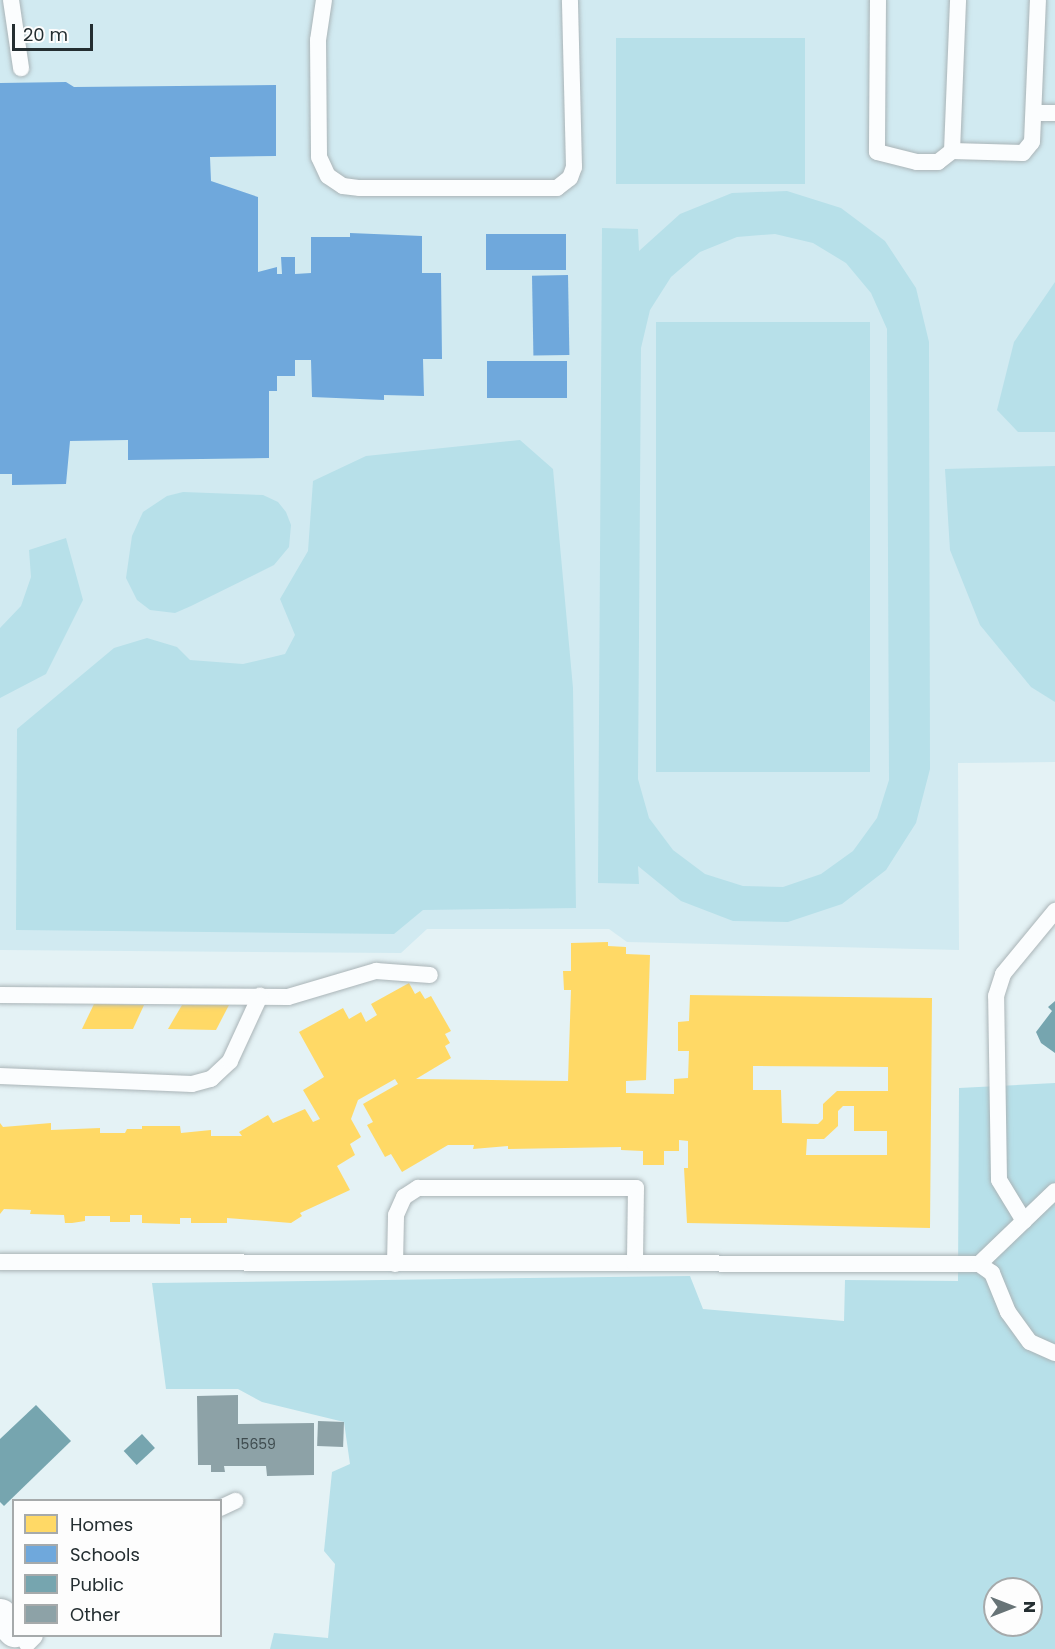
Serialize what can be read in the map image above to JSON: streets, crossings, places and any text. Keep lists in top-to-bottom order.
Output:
{
  "house_numbers": ["15659"],
  "legend": [
    "Homes",
    "Schools",
    "Public",
    "Other"
  ],
  "scale_bar": "20 m",
  "north": "right"
}
